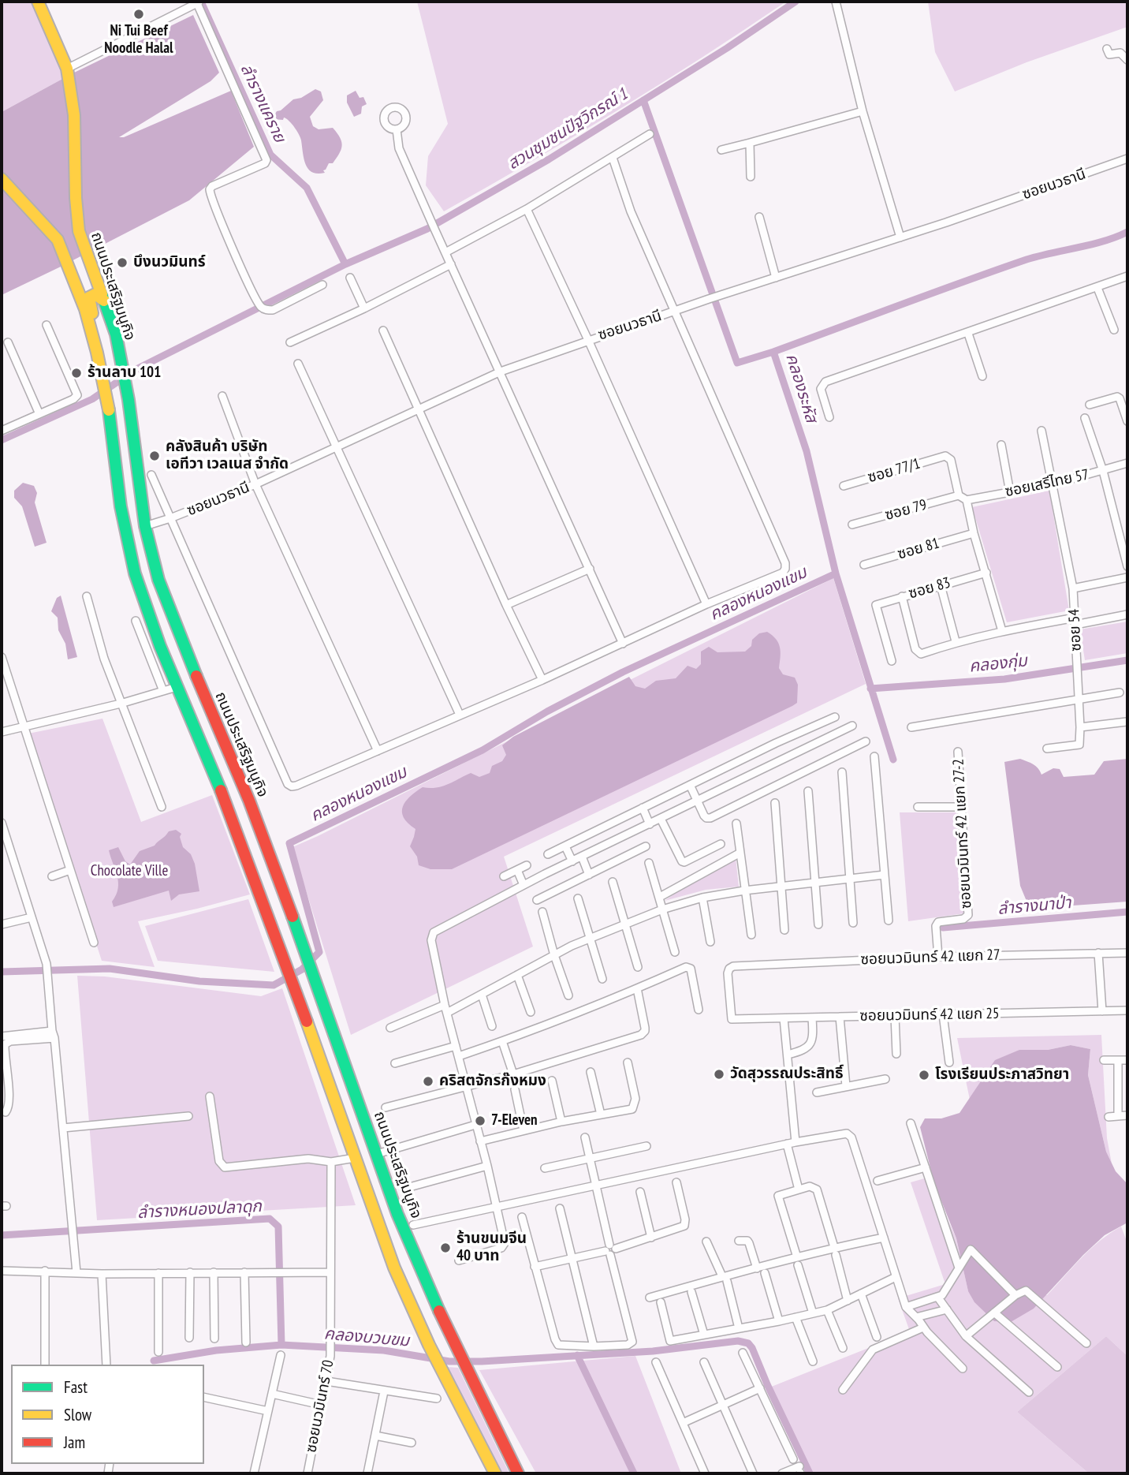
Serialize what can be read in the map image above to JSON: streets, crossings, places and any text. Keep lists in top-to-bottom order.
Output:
{
  "streets": {
    "main road": ["ถนนประเสริฐมนูกิจ"],
    "street": [
      "ซอยนวธานี",
      "ซอย 77/1",
      "ซอยเสรีไทย 57",
      "ซอย 79",
      "ซอย 81",
      "ซอย 83",
      "ซอย 54",
      "ซอยนวมินทร์ 42 แยก 27-2",
      "ซอยนวมินทร์ 42 แยก 27",
      "ซอยนวมินทร์ 42 แยก 25",
      "ซอยนวมินทร์ 70"
    ]
  },
  "crossings": [
    ["ซอยนวธานี", "ถนนประเสริฐมนูกิจ"],
    ["ซอย 77/1", "ซอย 79"],
    ["ซอยเสรีไทย 57", "ซอย 54"],
    ["ซอยนวมินทร์ 42 แยก 27-2", "ซอยนวมินทร์ 42 แยก 27"],
    ["ซอยนวมินทร์ 42 แยก 27", "ซอยนวมินทร์ 42 แยก 25"]
  ],
  "water": [
    "ลำรางแคราย",
    "สวนชุมชนปัฐวิกรณ์ 1",
    "คลองระหัส",
    "คลองหนองแขม",
    "คลองกุ่ม",
    "ลำรางนาป่า",
    "ลำรางหนองปลาดุก",
    "คลองบวบขม"
  ],
  "parks": ["Chocolate Ville"],
  "places": [
    "Ni Tui Beef Noodle Halal",
    "บึงนวมินทร์",
    "ร้านลาบ 101",
    "คลังสินค้า บริษัท เอทีวา เวลเนส จำกัด",
    "วัดสุวรรณประสิทธิ์",
    "โรงเรียนประภาสวิทยา",
    "คริสตจักรก๊งหมง",
    "7-Eleven",
    "ร้านขนมจีน 40 บาท"
  ],
  "legend": ["Fast", "Slow", "Jam"]
}
